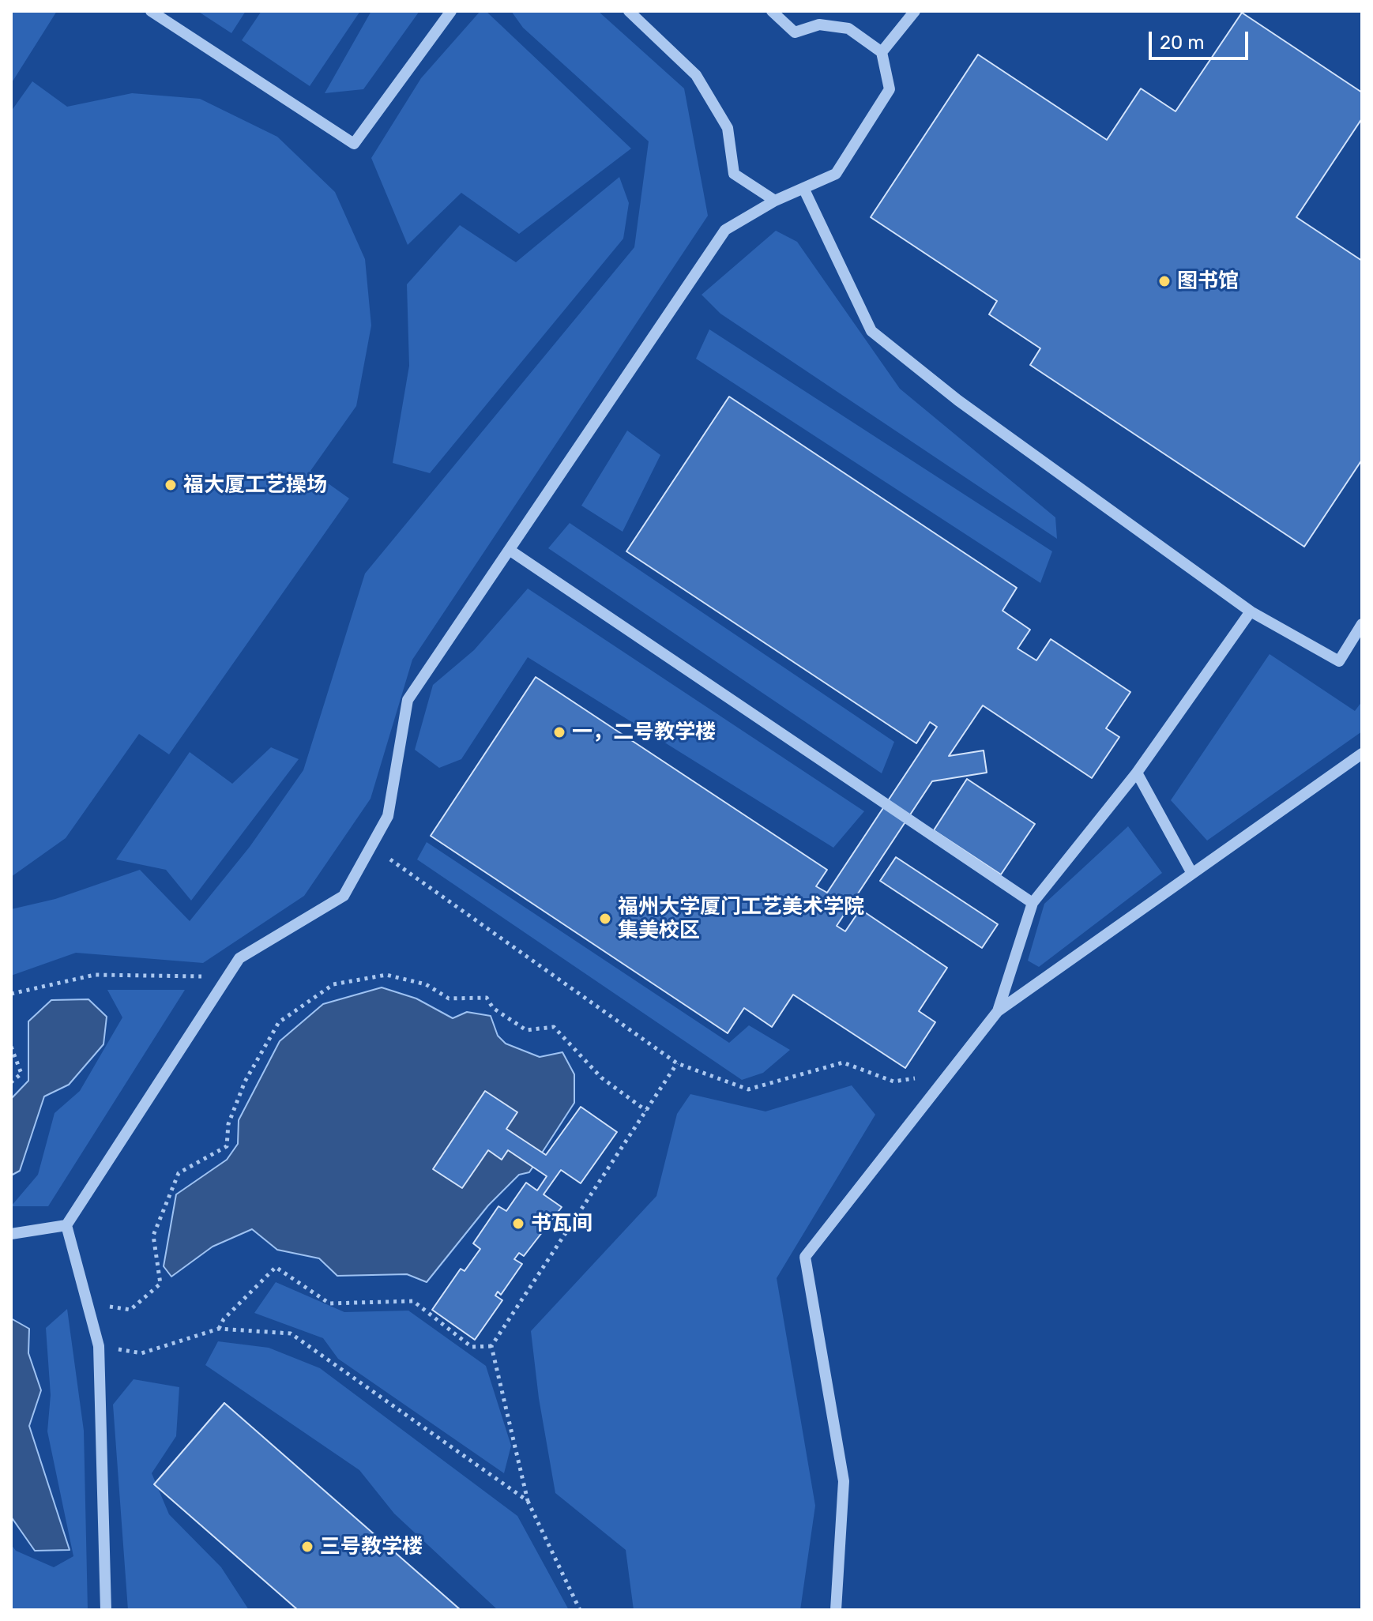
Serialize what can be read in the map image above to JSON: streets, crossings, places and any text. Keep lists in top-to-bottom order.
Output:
{
  "places": [
    "图书馆",
    "福大厦工艺操场",
    "一，二号教学楼",
    "福州大学厦门工艺美术学院 集美校区",
    "书瓦间",
    "三号教学楼"
  ],
  "scale_bar": "20 m"
}
